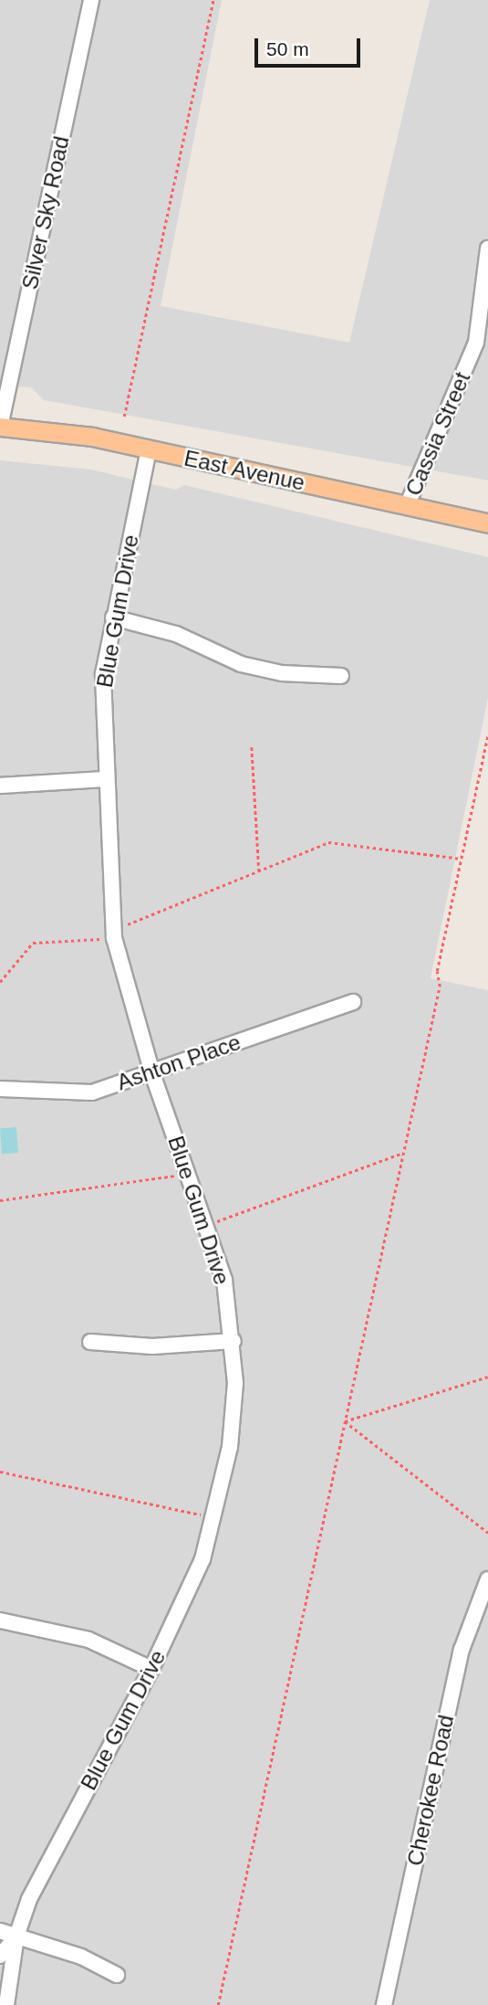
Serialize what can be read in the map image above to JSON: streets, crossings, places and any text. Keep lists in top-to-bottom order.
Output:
{
  "streets": {
    "main road": ["East Avenue"],
    "street": [
      "Silver Sky Road",
      "Cassia Street",
      "Blue Gum Drive",
      "Ashton Place",
      "Cherokee Road"
    ]
  },
  "crossings": [
    ["Silver Sky Road", "East Avenue"],
    ["Cassia Street", "East Avenue"],
    ["East Avenue", "Blue Gum Drive"],
    ["Blue Gum Drive", "Ashton Place"]
  ],
  "scale_bar": "50 m"
}
